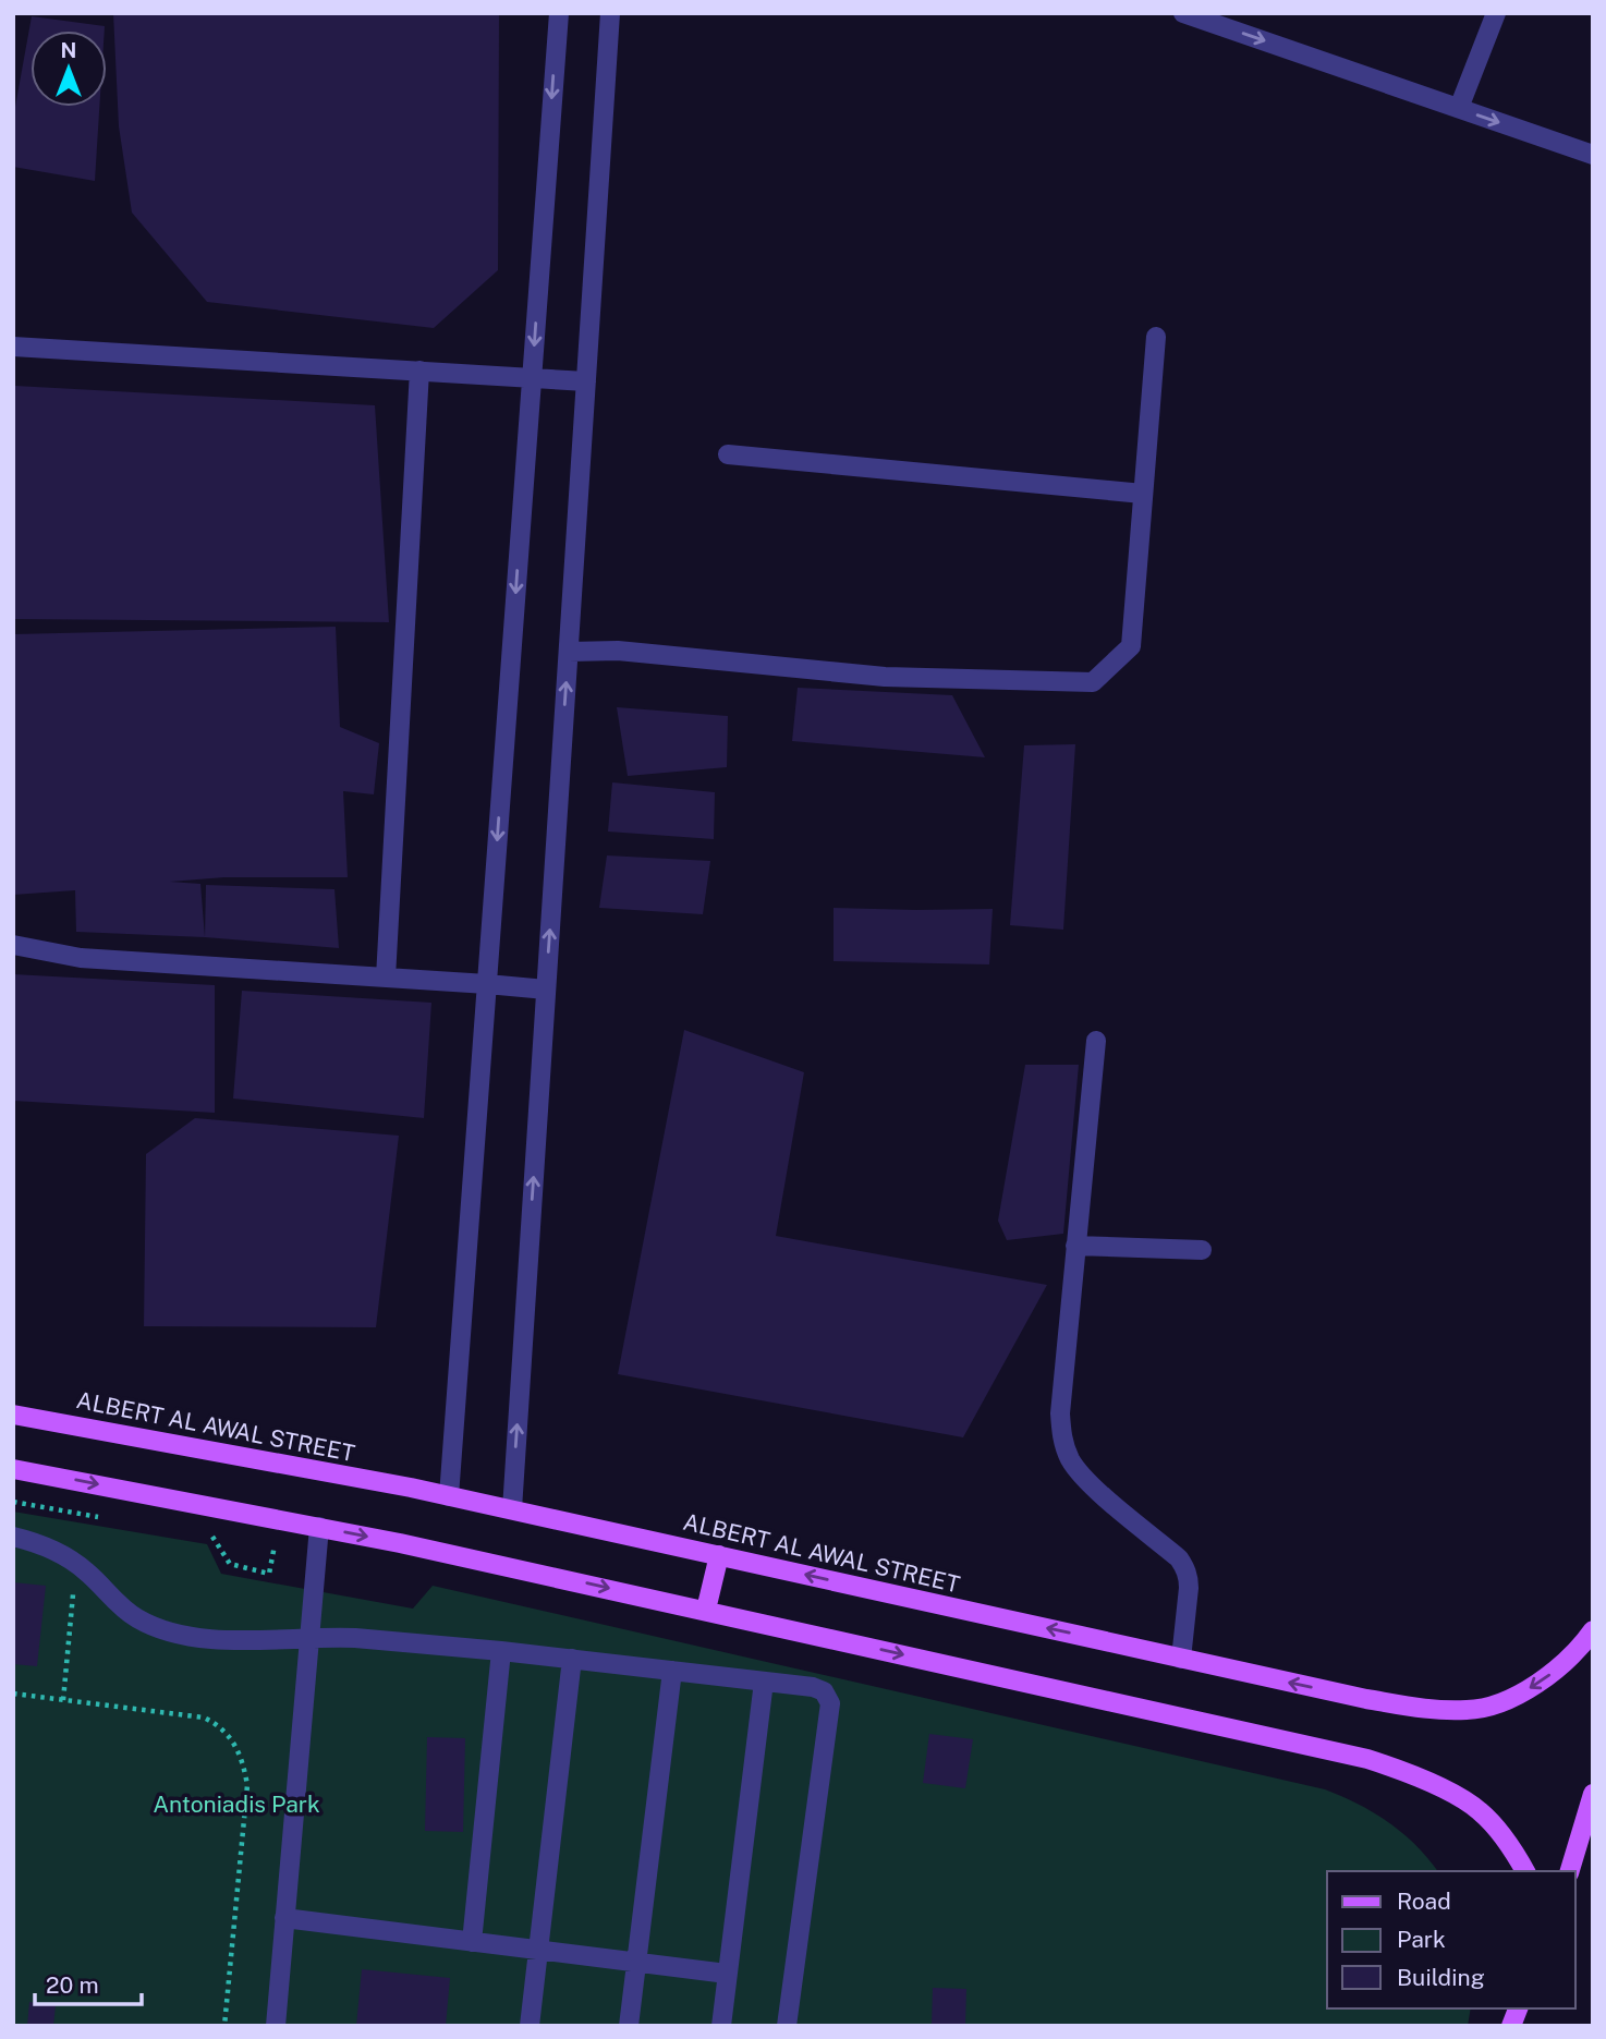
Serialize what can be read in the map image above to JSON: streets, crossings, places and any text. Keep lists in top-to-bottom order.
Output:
{
  "streets": {
    "main road": ["ALBERT AL AWAL STREET"]
  },
  "parks": ["Antoniadis Park"],
  "legend": ["Road", "Park", "Building"],
  "scale_bar": "20 m",
  "north": "top"
}
